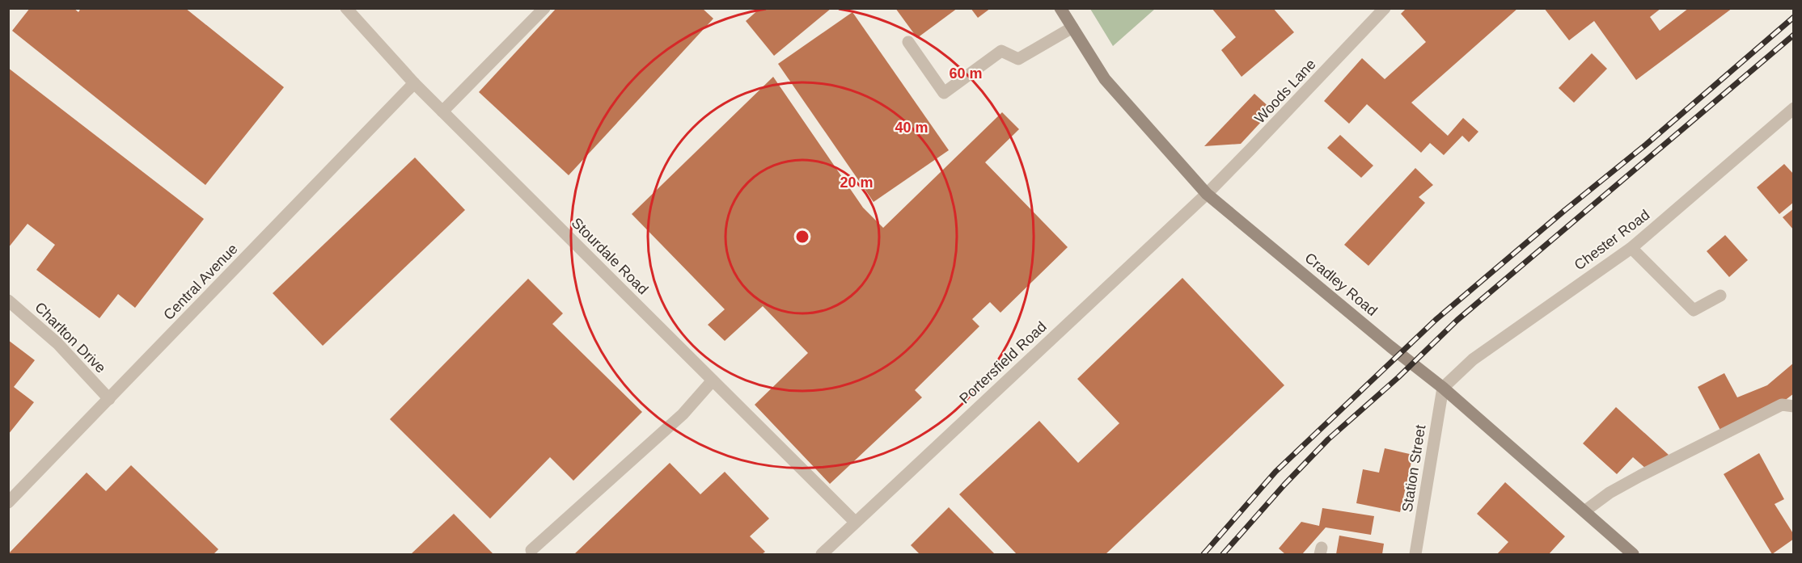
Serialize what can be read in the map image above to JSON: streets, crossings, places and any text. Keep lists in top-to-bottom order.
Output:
{
  "streets": {
    "main road": ["Cradley Road"],
    "street": [
      "Woods Lane",
      "Chester Road",
      "Stourdale Road",
      "Central Avenue",
      "Charlton Drive",
      "Portersfield Road",
      "Station Street"
    ]
  },
  "crossings": [
    ["Woods Lane", "Cradley Road"],
    ["Woods Lane", "Portersfield Road"],
    ["Chester Road", "Cradley Road"],
    ["Chester Road", "Station Street"],
    ["Stourdale Road", "Central Avenue"],
    ["Stourdale Road", "Portersfield Road"],
    ["Central Avenue", "Charlton Drive"],
    ["Cradley Road", "Portersfield Road"],
    ["Cradley Road", "Station Street"]
  ],
  "rings": ["60 m", "40 m", "20 m"]
}
